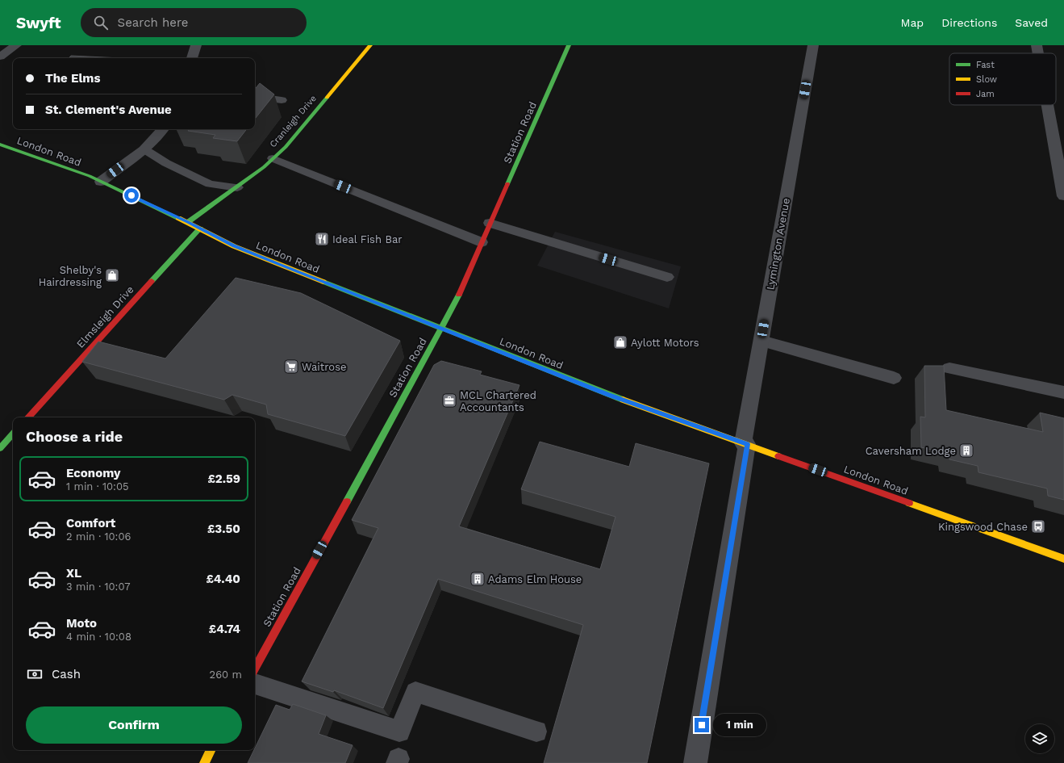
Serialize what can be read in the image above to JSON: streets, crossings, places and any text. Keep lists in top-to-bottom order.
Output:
{
  "streets": {
    "street": [
      "Cranleigh Drive",
      "Station Road",
      "London Road",
      "Lymington Avenue",
      "Elmsleigh Drive"
    ]
  },
  "crossings": [
    ["Cranleigh Drive", "London Road"],
    ["Station Road", "London Road"],
    ["London Road", "Lymington Avenue"],
    ["London Road", "Elmsleigh Drive"]
  ],
  "places": {
    "restaurant": ["Ideal Fish Bar"],
    "shop": ["Shelby's Hairdressing", "Aylott Motors"],
    "supermarket": ["Waitrose"],
    "office": ["MCL Chartered Accountants"],
    "building": ["Caversham Lodge", "Adams Elm House"],
    "bus stop": ["Kingswood Chase"]
  },
  "legend": ["Fast", "Slow", "Jam"],
  "page": {
    "header": "Swyft",
    "search": "Search here",
    "nav": ["Map", "Directions", "Saved"],
    "banner": ["The Elms", "St. Clement's Avenue"],
    "heading": "Choose a ride",
    "list": [
      {
        "name": "Economy",
        "note": "1 min · 10:05",
        "value": "£2.59"
      },
      {
        "name": "Comfort",
        "note": "2 min · 10:06",
        "value": "£3.50"
      },
      {
        "name": "XL",
        "note": "3 min · 10:07",
        "value": "£4.40"
      },
      {
        "name": "Moto",
        "note": "4 min · 10:08",
        "value": "£4.74"
      }
    ],
    "pay": ["Cash", "260 m"],
    "buttons": "Confirm",
    "bubble": "1 min"
  }
}
